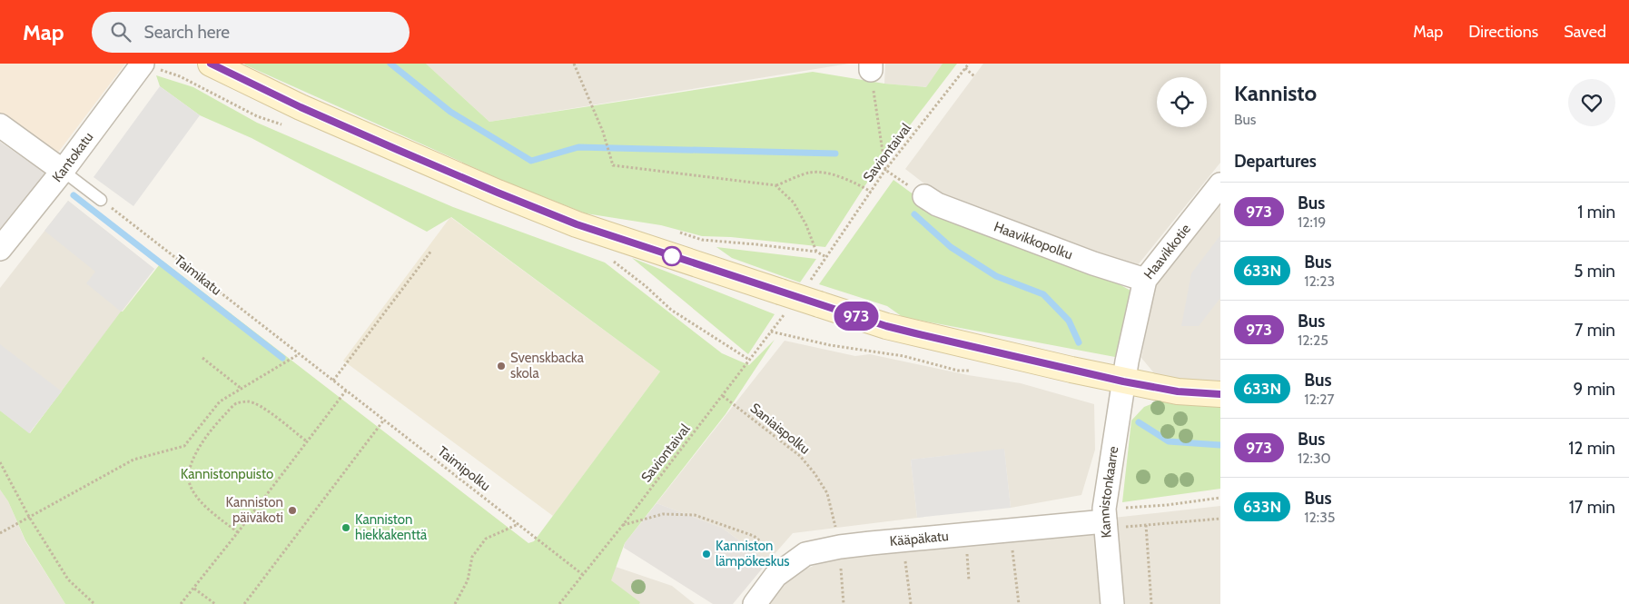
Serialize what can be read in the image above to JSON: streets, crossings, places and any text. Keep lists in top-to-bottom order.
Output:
{
  "streets": {
    "street": [
      "Kantokatu",
      "Haavikkopolku",
      "Haavikkotie",
      "Kannistonkaarre",
      "Kääpäkatu"
    ],
    "path": [
      "Saviontaival",
      "Taimikatu",
      "Saniaispolku",
      "Taimipolku"
    ]
  },
  "crossings": [
    ["Saviontaival", "Saniaispolku"],
    ["Saviontaival", "Taimipolku"],
    ["Haavikkopolku", "Haavikkotie"],
    ["Haavikkotie", "Kannistonkaarre"],
    ["Taimikatu", "Taimipolku"],
    ["Kannistonkaarre", "Kääpäkatu"]
  ],
  "parks": ["Kannistonpuisto"],
  "places": [
    "Svenskbacka skola",
    "Kanniston päiväkoti",
    "Kanniston hiekkakenttä",
    "Kanniston lämpökeskus"
  ],
  "lines": ["bus line 973"],
  "page": {
    "header": "Map",
    "search": "Search here",
    "nav": ["Map", "Directions", "Saved"],
    "on_map": "973",
    "heading": [
      ["Kannisto", "Bus"],
      "Departures"
    ],
    "list": [
      {
        "mark": "973",
        "name": "Bus",
        "note": "12:19",
        "value": "1 min"
      },
      {
        "mark": "633N",
        "name": "Bus",
        "note": "12:23",
        "value": "5 min"
      },
      {
        "mark": "973",
        "name": "Bus",
        "note": "12:25",
        "value": "7 min"
      },
      {
        "mark": "633N",
        "name": "Bus",
        "note": "12:27",
        "value": "9 min"
      },
      {
        "mark": "973",
        "name": "Bus",
        "note": "12:30",
        "value": "12 min"
      },
      {
        "mark": "633N",
        "name": "Bus",
        "note": "12:35",
        "value": "17 min"
      }
    ]
  }
}
